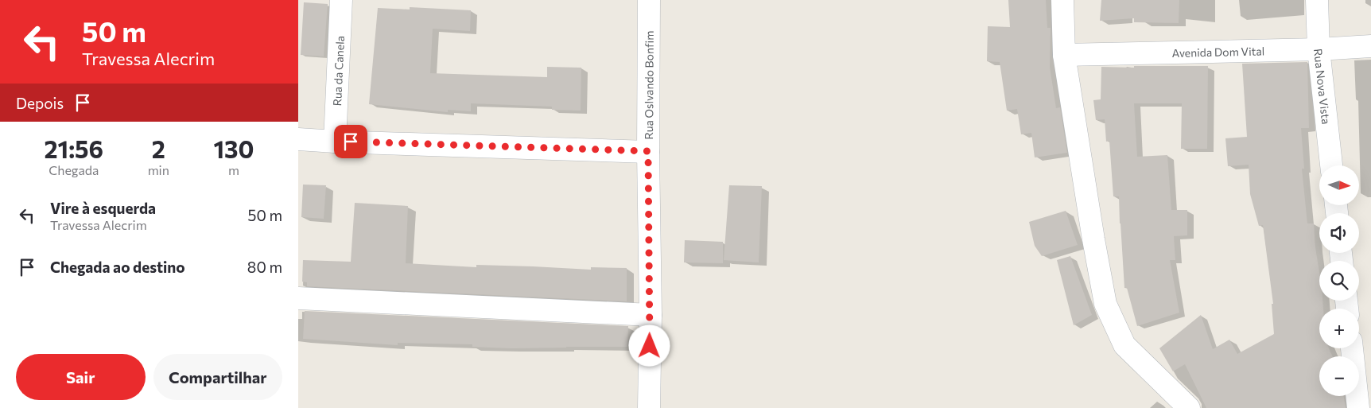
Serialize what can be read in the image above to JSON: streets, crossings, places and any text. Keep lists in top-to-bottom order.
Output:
{
  "streets": {
    "street": [
      "Avenida Dom Vital",
      "Rua da Canela",
      "Rua Oslvando Bonfim",
      "Rua Nova Vista"
    ]
  },
  "crossings": [
    ["Avenida Dom Vital", "Rua Nova Vista"]
  ],
  "north": "right",
  "page": {
    "turn": ["50 m", "Travessa Alecrim"],
    "then": "Depois",
    "eta": [
      "21:56",
      "Chegada",
      "2",
      "min",
      "130",
      "m"
    ],
    "map_buttons": ["+", "−"],
    "list": [
      {
        "name": "Vire à esquerda",
        "note": "Travessa Alecrim",
        "value": "50 m"
      },
      {
        "name": "Chegada ao destino",
        "value": "80 m"
      }
    ],
    "buttons": ["Sair", "Compartilhar"]
  }
}
